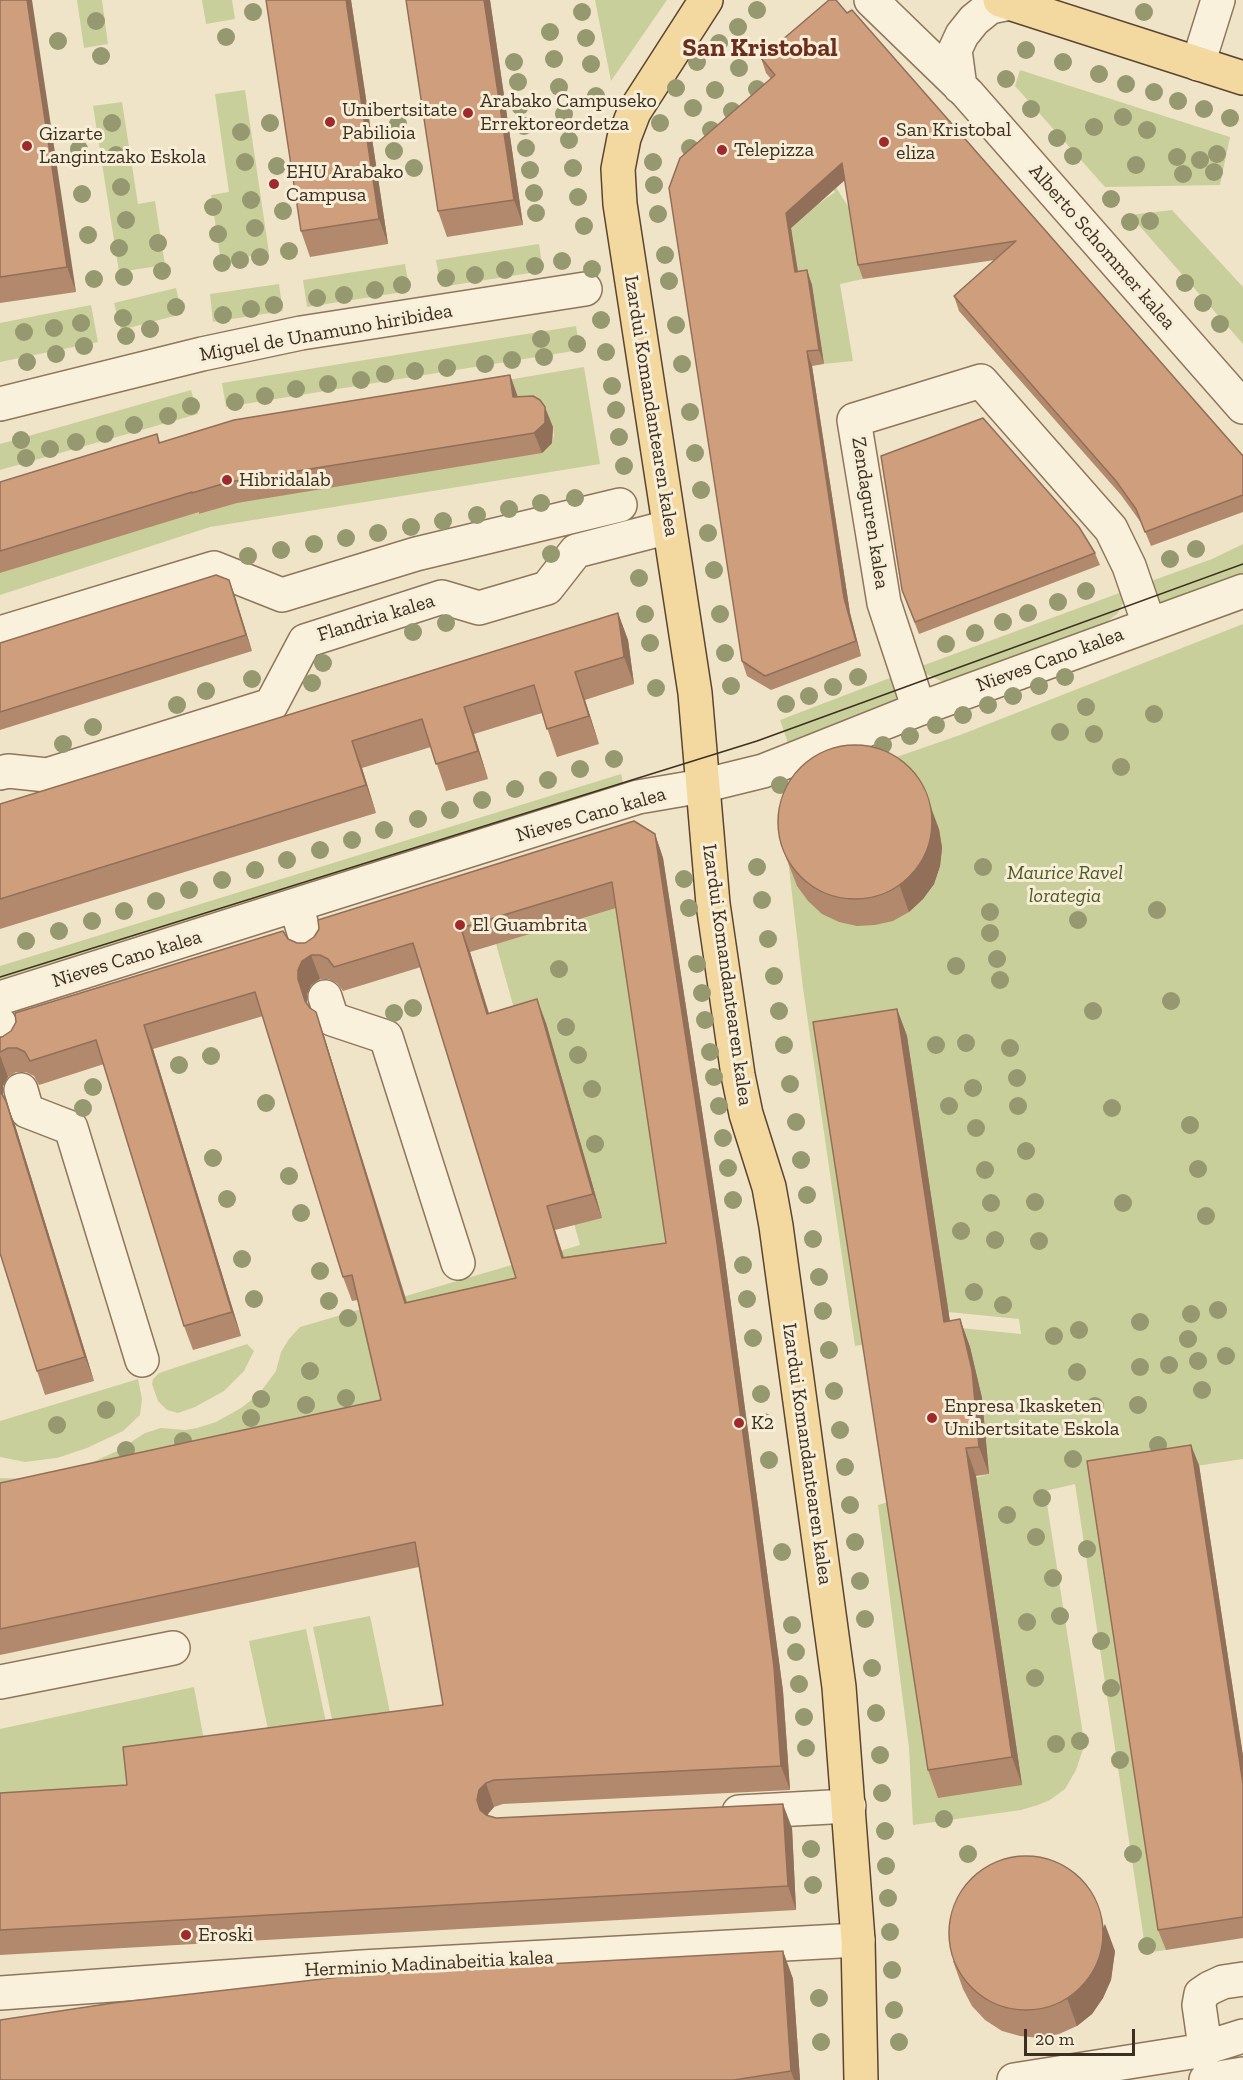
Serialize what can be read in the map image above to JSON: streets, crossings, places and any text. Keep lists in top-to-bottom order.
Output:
{
  "streets": {
    "main road": ["Izardui Komandantearen kalea"],
    "street": [
      "Alberto Schommer kalea",
      "Miguel de Unamuno hiribidea",
      "Zendaguren kalea",
      "Flandria kalea",
      "Nieves Cano kalea",
      "Herminio Madinabeitia kalea"
    ]
  },
  "crossings": [
    ["Izardui Komandantearen kalea", "Flandria kalea"],
    ["Izardui Komandantearen kalea", "Nieves Cano kalea"],
    ["Izardui Komandantearen kalea", "Herminio Madinabeitia kalea"],
    ["Zendaguren kalea", "Nieves Cano kalea"]
  ],
  "districts": ["San Kristobal"],
  "parks": ["Maurice Ravel lorategia"],
  "places": [
    "Arabako Campuseko Errektoreordetza",
    "Unibertsitate Pabilioia",
    "San Kristobal eliza",
    "Gizarte Langintzako Eskola",
    "Telepizza",
    "EHU Arabako Campusa",
    "Hibridalab",
    "El Guambrita",
    "Enpresa Ikasketen Unibertsitate Eskola",
    "K2",
    "Eroski"
  ],
  "scale_bar": "20 m"
}
